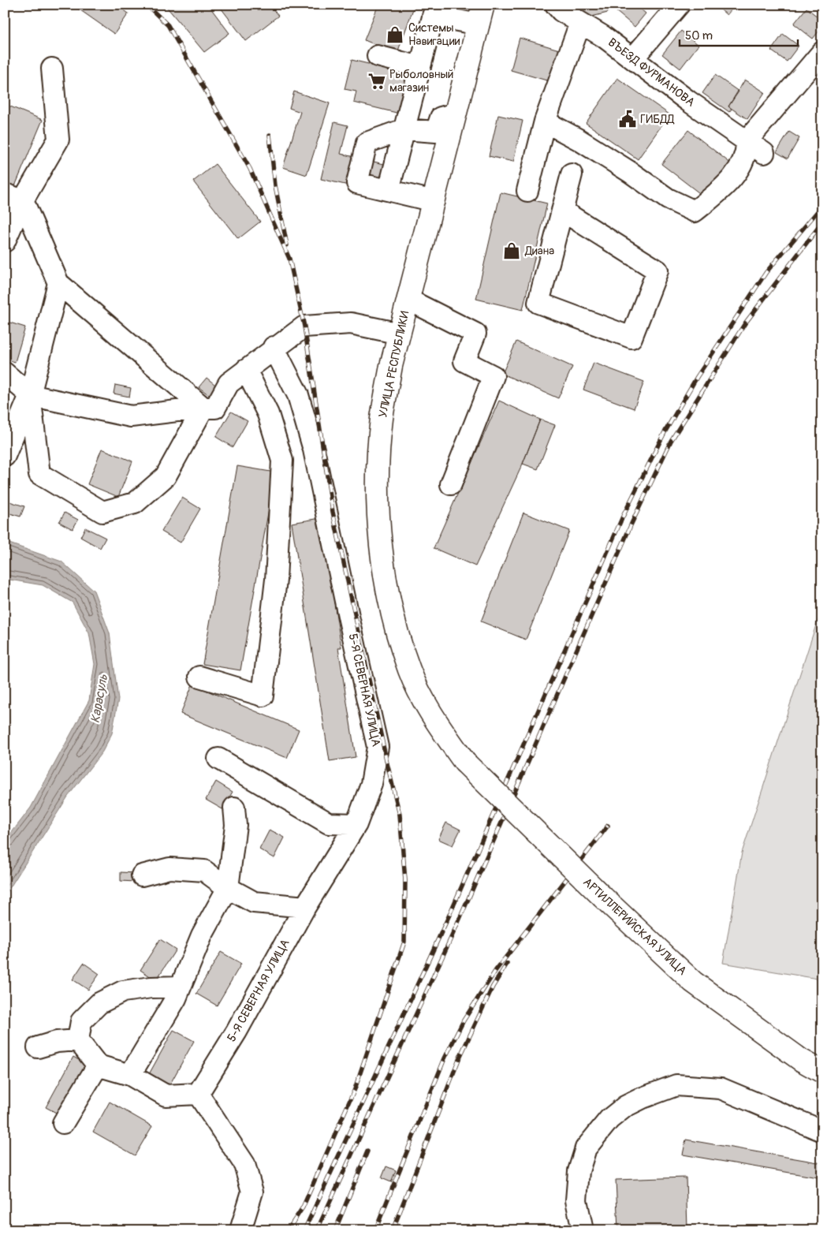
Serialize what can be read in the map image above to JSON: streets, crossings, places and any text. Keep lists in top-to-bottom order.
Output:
{
  "streets": {
    "main road": ["УЛИЦА РЕСПУБЛИКИ", "АРТИЛЛЕРИЙСКАЯ УЛИЦА"],
    "street": ["ВЪЕЗД ФУРМАНОВА", "5-Я СЕВЕРНАЯ УЛИЦА"]
  },
  "crossings": [
    ["УЛИЦА РЕСПУБЛИКИ", "АРТИЛЛЕРИЙСКАЯ УЛИЦА"]
  ],
  "water": ["Карасуль"],
  "places": {
    "shop": ["Системы Навигации", "Диана"],
    "supermarket": ["Рыболовный магазин"],
    "public building": ["ГИБДД"]
  },
  "scale_bar": "50 m"
}
